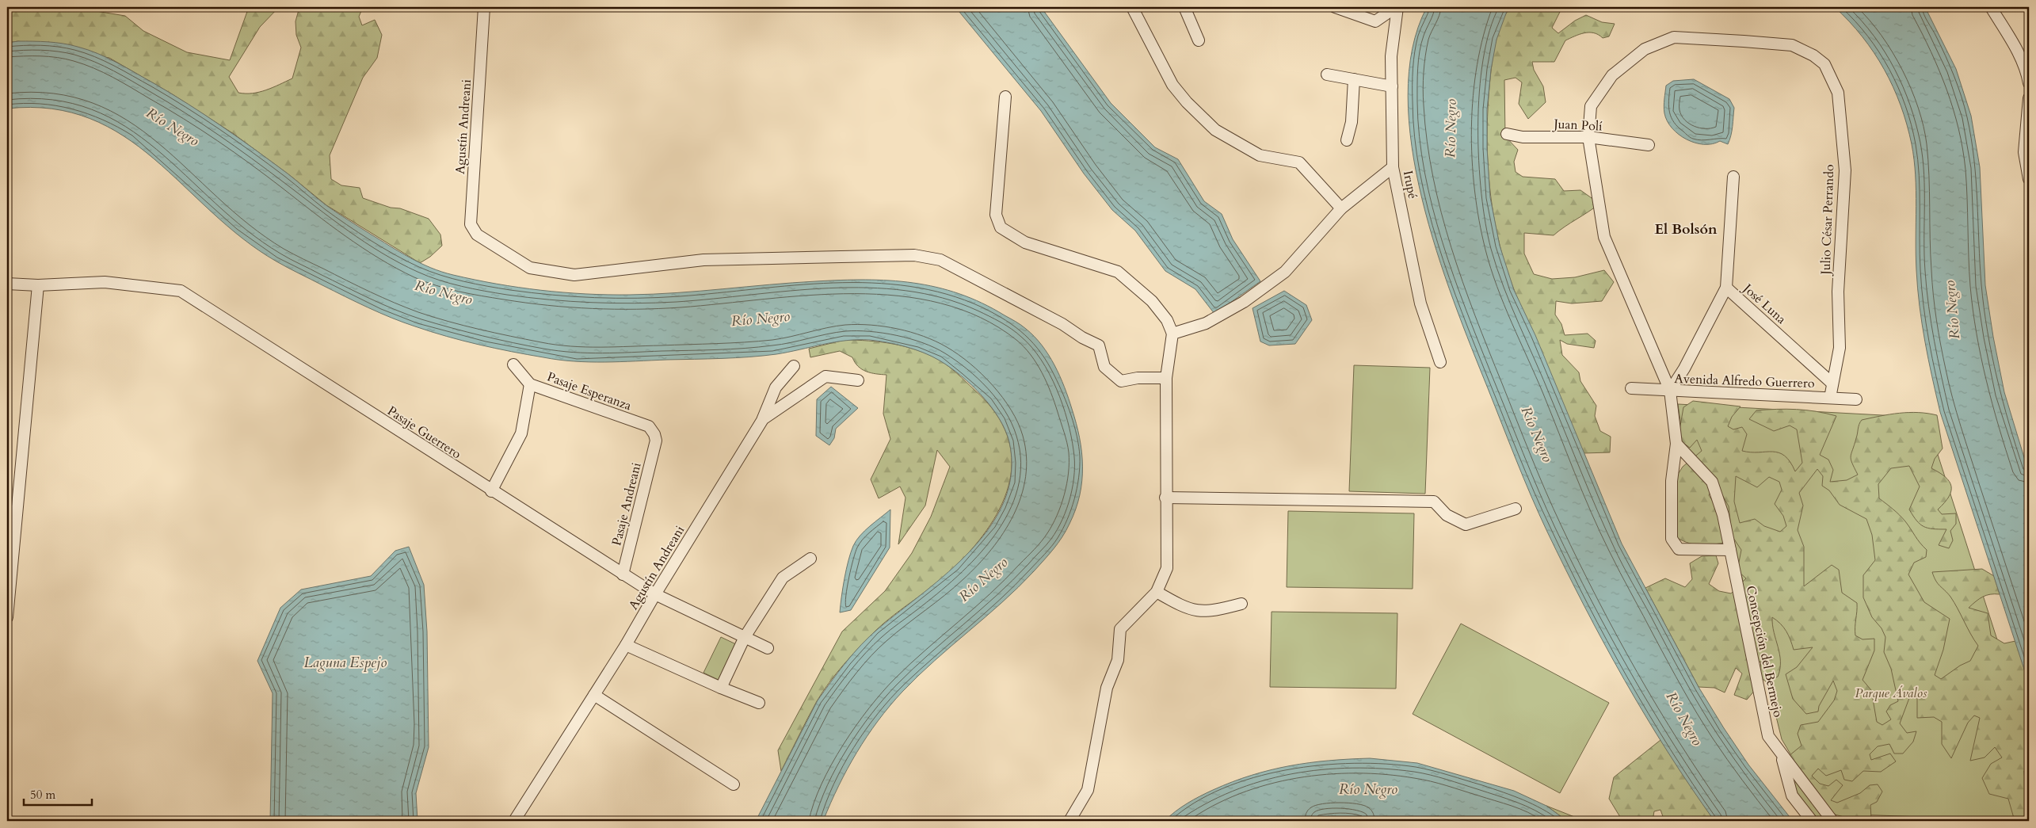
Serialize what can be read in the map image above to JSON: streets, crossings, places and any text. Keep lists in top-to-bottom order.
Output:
{
  "streets": {
    "street": [
      "Juan Polí",
      "Agustín Andreani",
      "Irupé",
      "Julio César Perrando",
      "José Luna",
      "Avenida Alfredo Guerrero",
      "Pasaje Esperanza",
      "Pasaje Guerrero",
      "Pasaje Andreani",
      "Concepción del Bermejo"
    ]
  },
  "crossings": [
    ["Juan Polí", "Julio César Perrando"],
    ["Agustín Andreani", "Pasaje Guerrero"],
    ["Julio César Perrando", "José Luna"],
    ["Julio César Perrando", "Avenida Alfredo Guerrero"],
    ["Pasaje Esperanza", "Pasaje Andreani"],
    ["Pasaje Guerrero", "Pasaje Andreani"]
  ],
  "districts": ["El Bolsón"],
  "water": ["Río Negro", "Laguna Espejo"],
  "parks": ["Parque Ávalos"],
  "scale_bar": "50 m"
}
